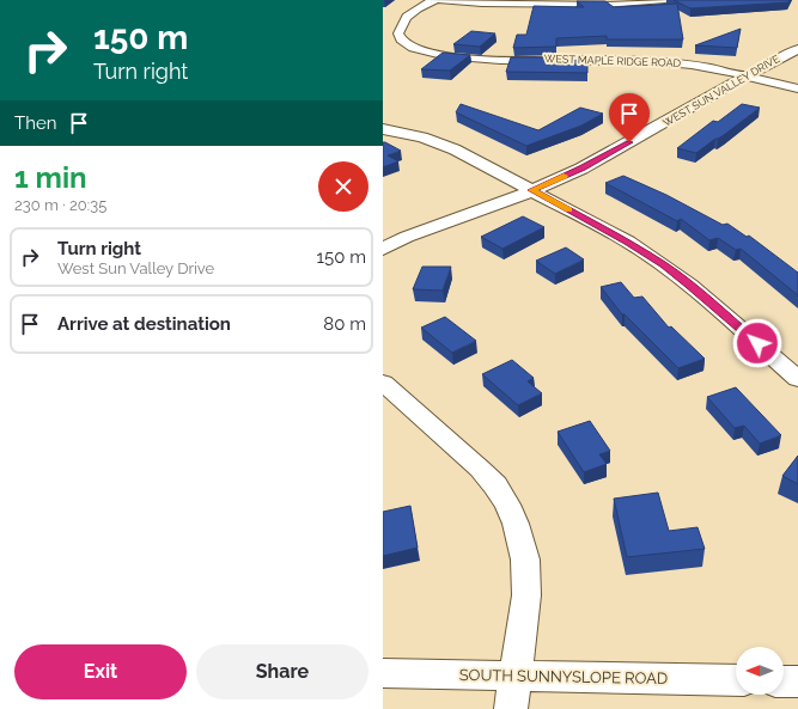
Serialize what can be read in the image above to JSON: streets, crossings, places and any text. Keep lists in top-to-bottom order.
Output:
{
  "streets": {
    "street": ["WEST MAPLE RIDGE ROAD", "WEST SUN VALLEY DRIVE", "SOUTH SUNNYSLOPE ROAD"]
  },
  "crossings": [
    ["WEST MAPLE RIDGE ROAD", "WEST SUN VALLEY DRIVE"]
  ],
  "north": "left",
  "page": {
    "turn": ["150 m", "Turn right"],
    "then": "Then",
    "heading": ["1 min", "230 m · 20:35"],
    "list": [
      {
        "name": "Turn right",
        "note": "West Sun Valley Drive",
        "value": "150 m"
      },
      {
        "name": "Arrive at destination",
        "value": "80 m"
      }
    ],
    "buttons": ["Exit", "Share"]
  }
}
